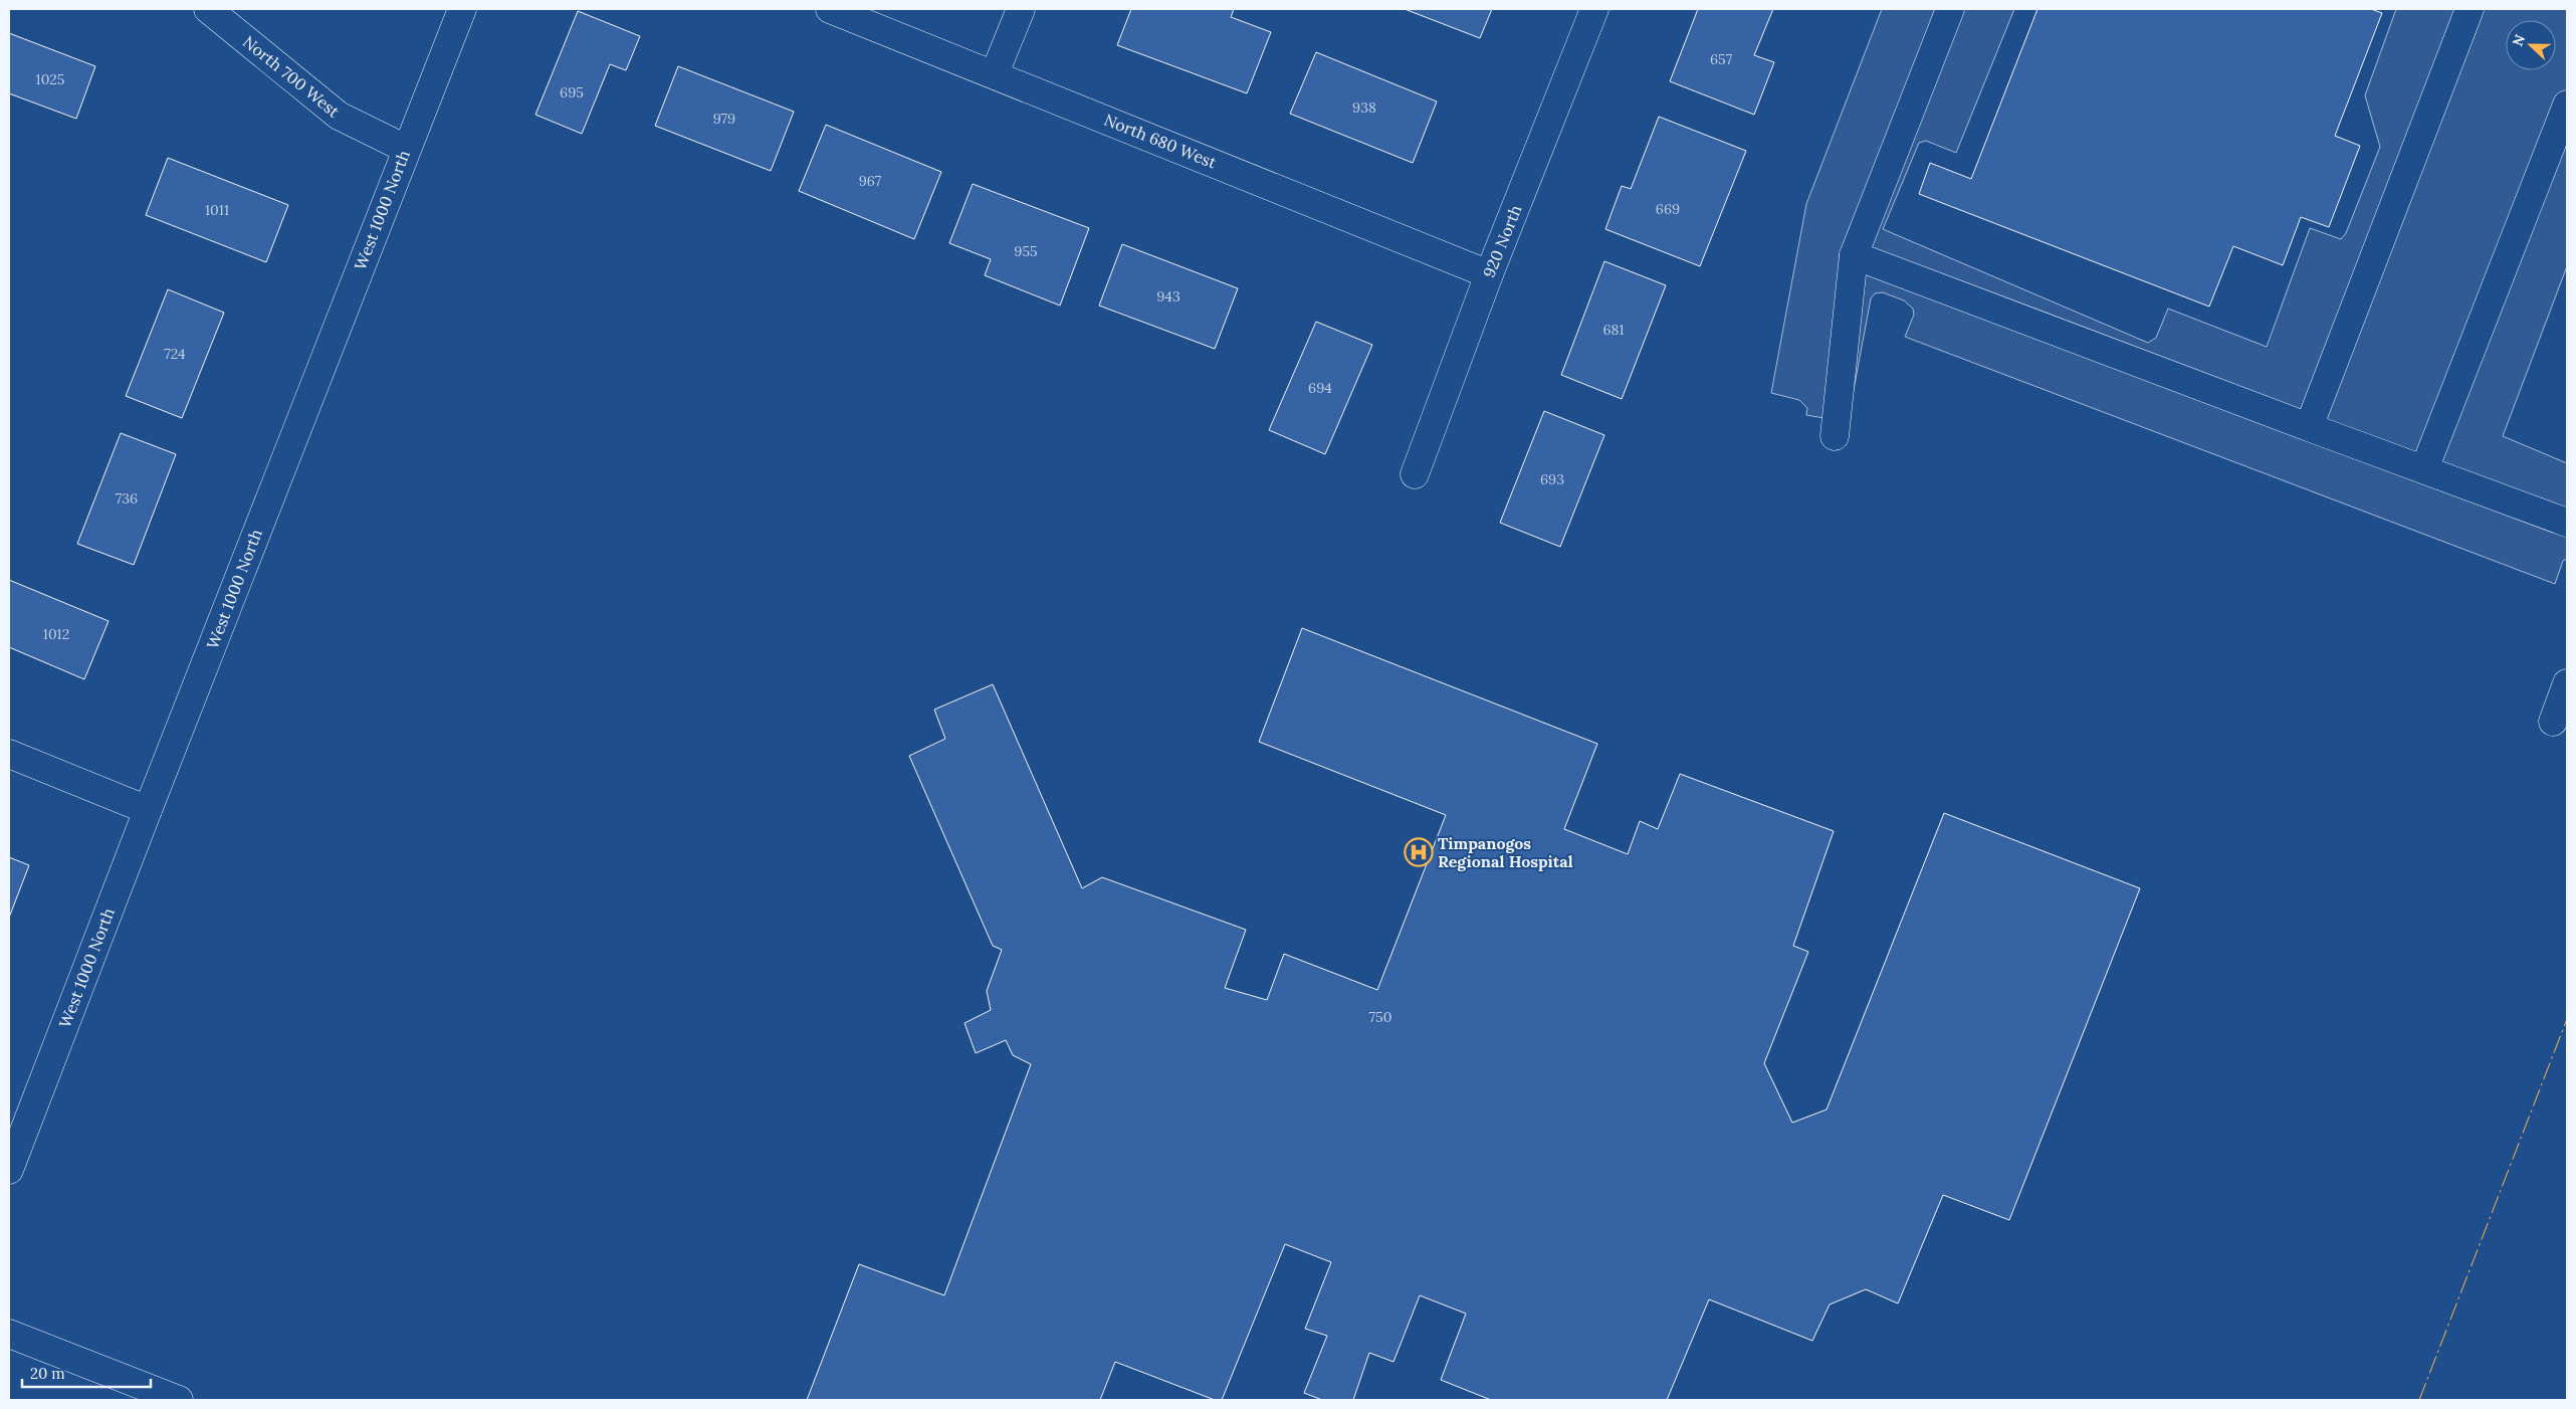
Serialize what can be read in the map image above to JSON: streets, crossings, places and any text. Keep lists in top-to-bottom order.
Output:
{
  "streets": {
    "street": [
      "North 700 West",
      "North 680 West",
      "West 1000 North",
      "920 North"
    ]
  },
  "crossings": [
    ["North 700 West", "West 1000 North"],
    ["North 680 West", "920 North"]
  ],
  "places": {
    "hospital": ["Timpanogos Regional Hospital"]
  },
  "house_numbers": [
    "657",
    "1025",
    "695",
    "938",
    "979",
    "967",
    "669",
    "1011",
    "955",
    "943",
    "681",
    "724",
    "694",
    "693",
    "736",
    "1012",
    "750"
  ],
  "scale_bar": "20 m",
  "north": "left"
}
